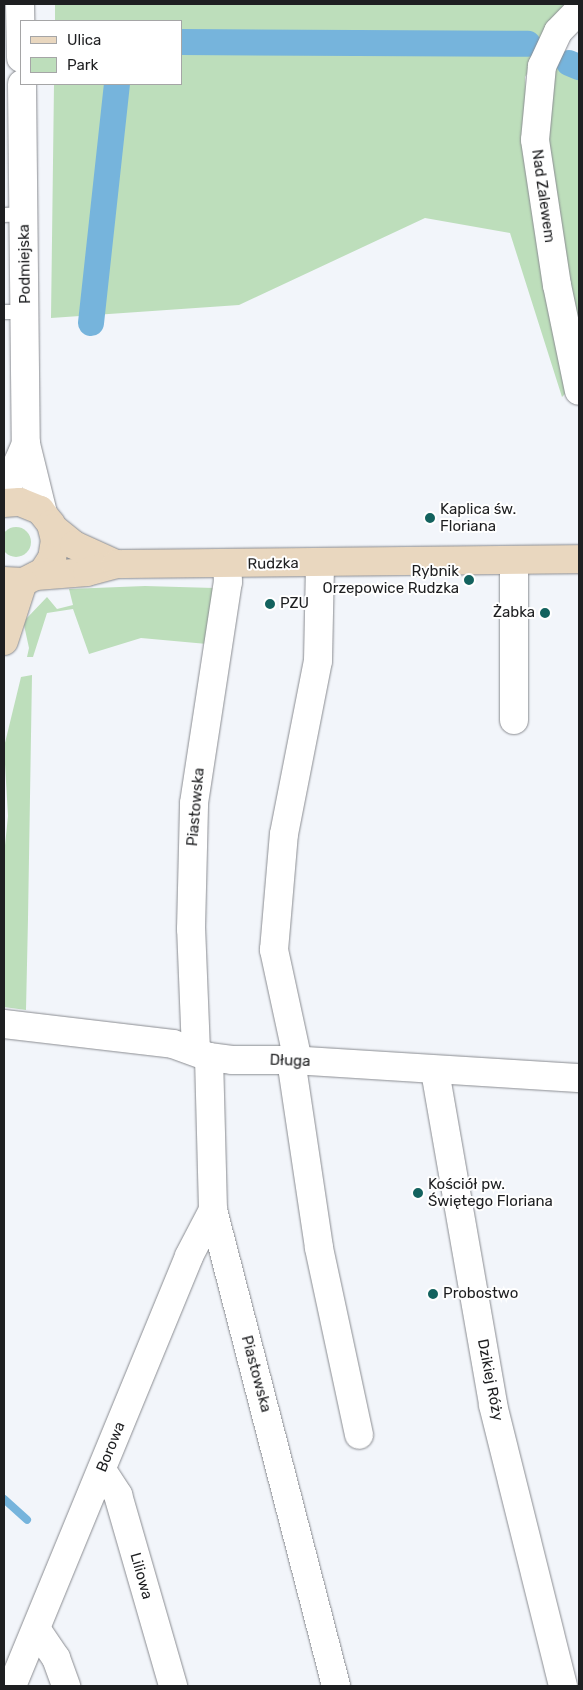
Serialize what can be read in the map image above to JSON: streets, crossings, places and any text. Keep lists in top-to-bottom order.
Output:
{
  "streets": {
    "main road": ["Rudzka"],
    "street": [
      "Nad Zalewem",
      "Podmiejska",
      "Piastowska",
      "Długa",
      "Dzikiej Róży",
      "Borowa",
      "Liliowa"
    ]
  },
  "crossings": [
    ["Podmiejska", "Rudzka"],
    ["Rudzka", "Piastowska"],
    ["Piastowska", "Długa"],
    ["Piastowska", "Borowa"],
    ["Długa", "Dzikiej Róży"],
    ["Borowa", "Liliowa"]
  ],
  "places": [
    "Kaplica św. Floriana",
    "Rybnik Orzepowice Rudzka",
    "PZU",
    "Żabka",
    "Kościół pw. Świętego Floriana",
    "Probostwo"
  ],
  "legend": ["Ulica", "Park"]
}
